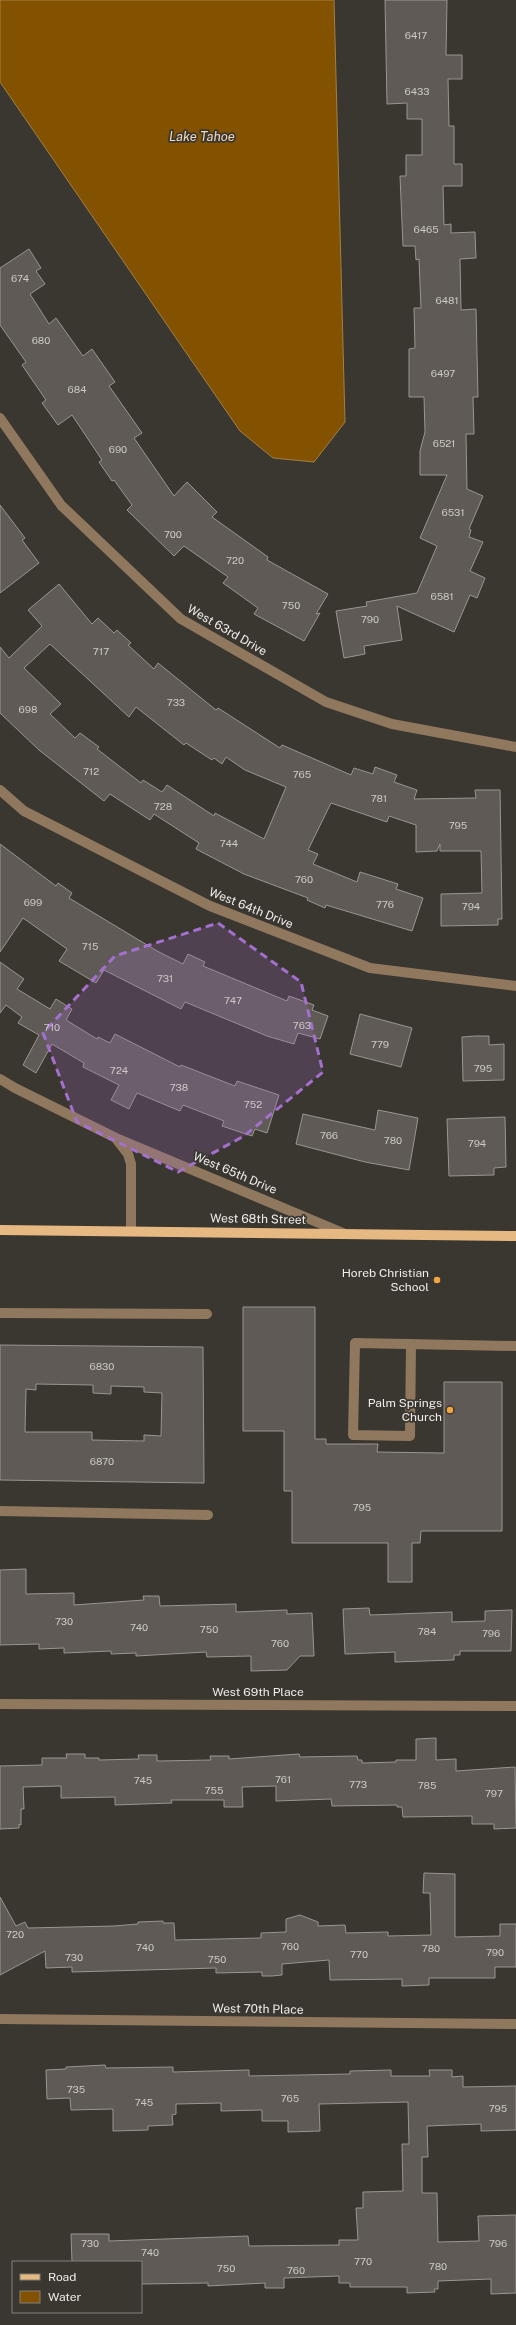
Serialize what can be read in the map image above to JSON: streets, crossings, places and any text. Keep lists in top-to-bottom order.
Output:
{
  "streets": {
    "main road": ["West 68th Street"],
    "street": [
      "West 63rd Drive",
      "West 64th Drive",
      "West 65th Drive",
      "West 69th Place",
      "West 70th Place"
    ]
  },
  "crossings": [
    ["West 65th Drive", "West 68th Street"]
  ],
  "water": ["Lake Tahoe"],
  "places": ["Horeb Christian School", "Palm Springs Church"],
  "house_numbers": [
    "6417",
    "6433",
    "6465",
    "674",
    "6481",
    "680",
    "6497",
    "684",
    "6521",
    "690",
    "6531",
    "700",
    "720",
    "6581",
    "750",
    "790",
    "717",
    "733",
    "698",
    "712",
    "765",
    "781",
    "728",
    "795",
    "744",
    "760",
    "699",
    "776",
    "794",
    "715",
    "731",
    "747",
    "763",
    "710",
    "779",
    "795",
    "724",
    "738",
    "752",
    "766",
    "780",
    "794",
    "6830",
    "6870",
    "795",
    "730",
    "740",
    "750",
    "784",
    "796",
    "760",
    "761",
    "745",
    "773",
    "785",
    "755",
    "797",
    "720",
    "760",
    "740",
    "780",
    "790",
    "770",
    "730",
    "750",
    "735",
    "765",
    "745",
    "795",
    "730",
    "796",
    "740",
    "770",
    "780",
    "750",
    "760"
  ],
  "legend": ["Road", "Water"]
}
